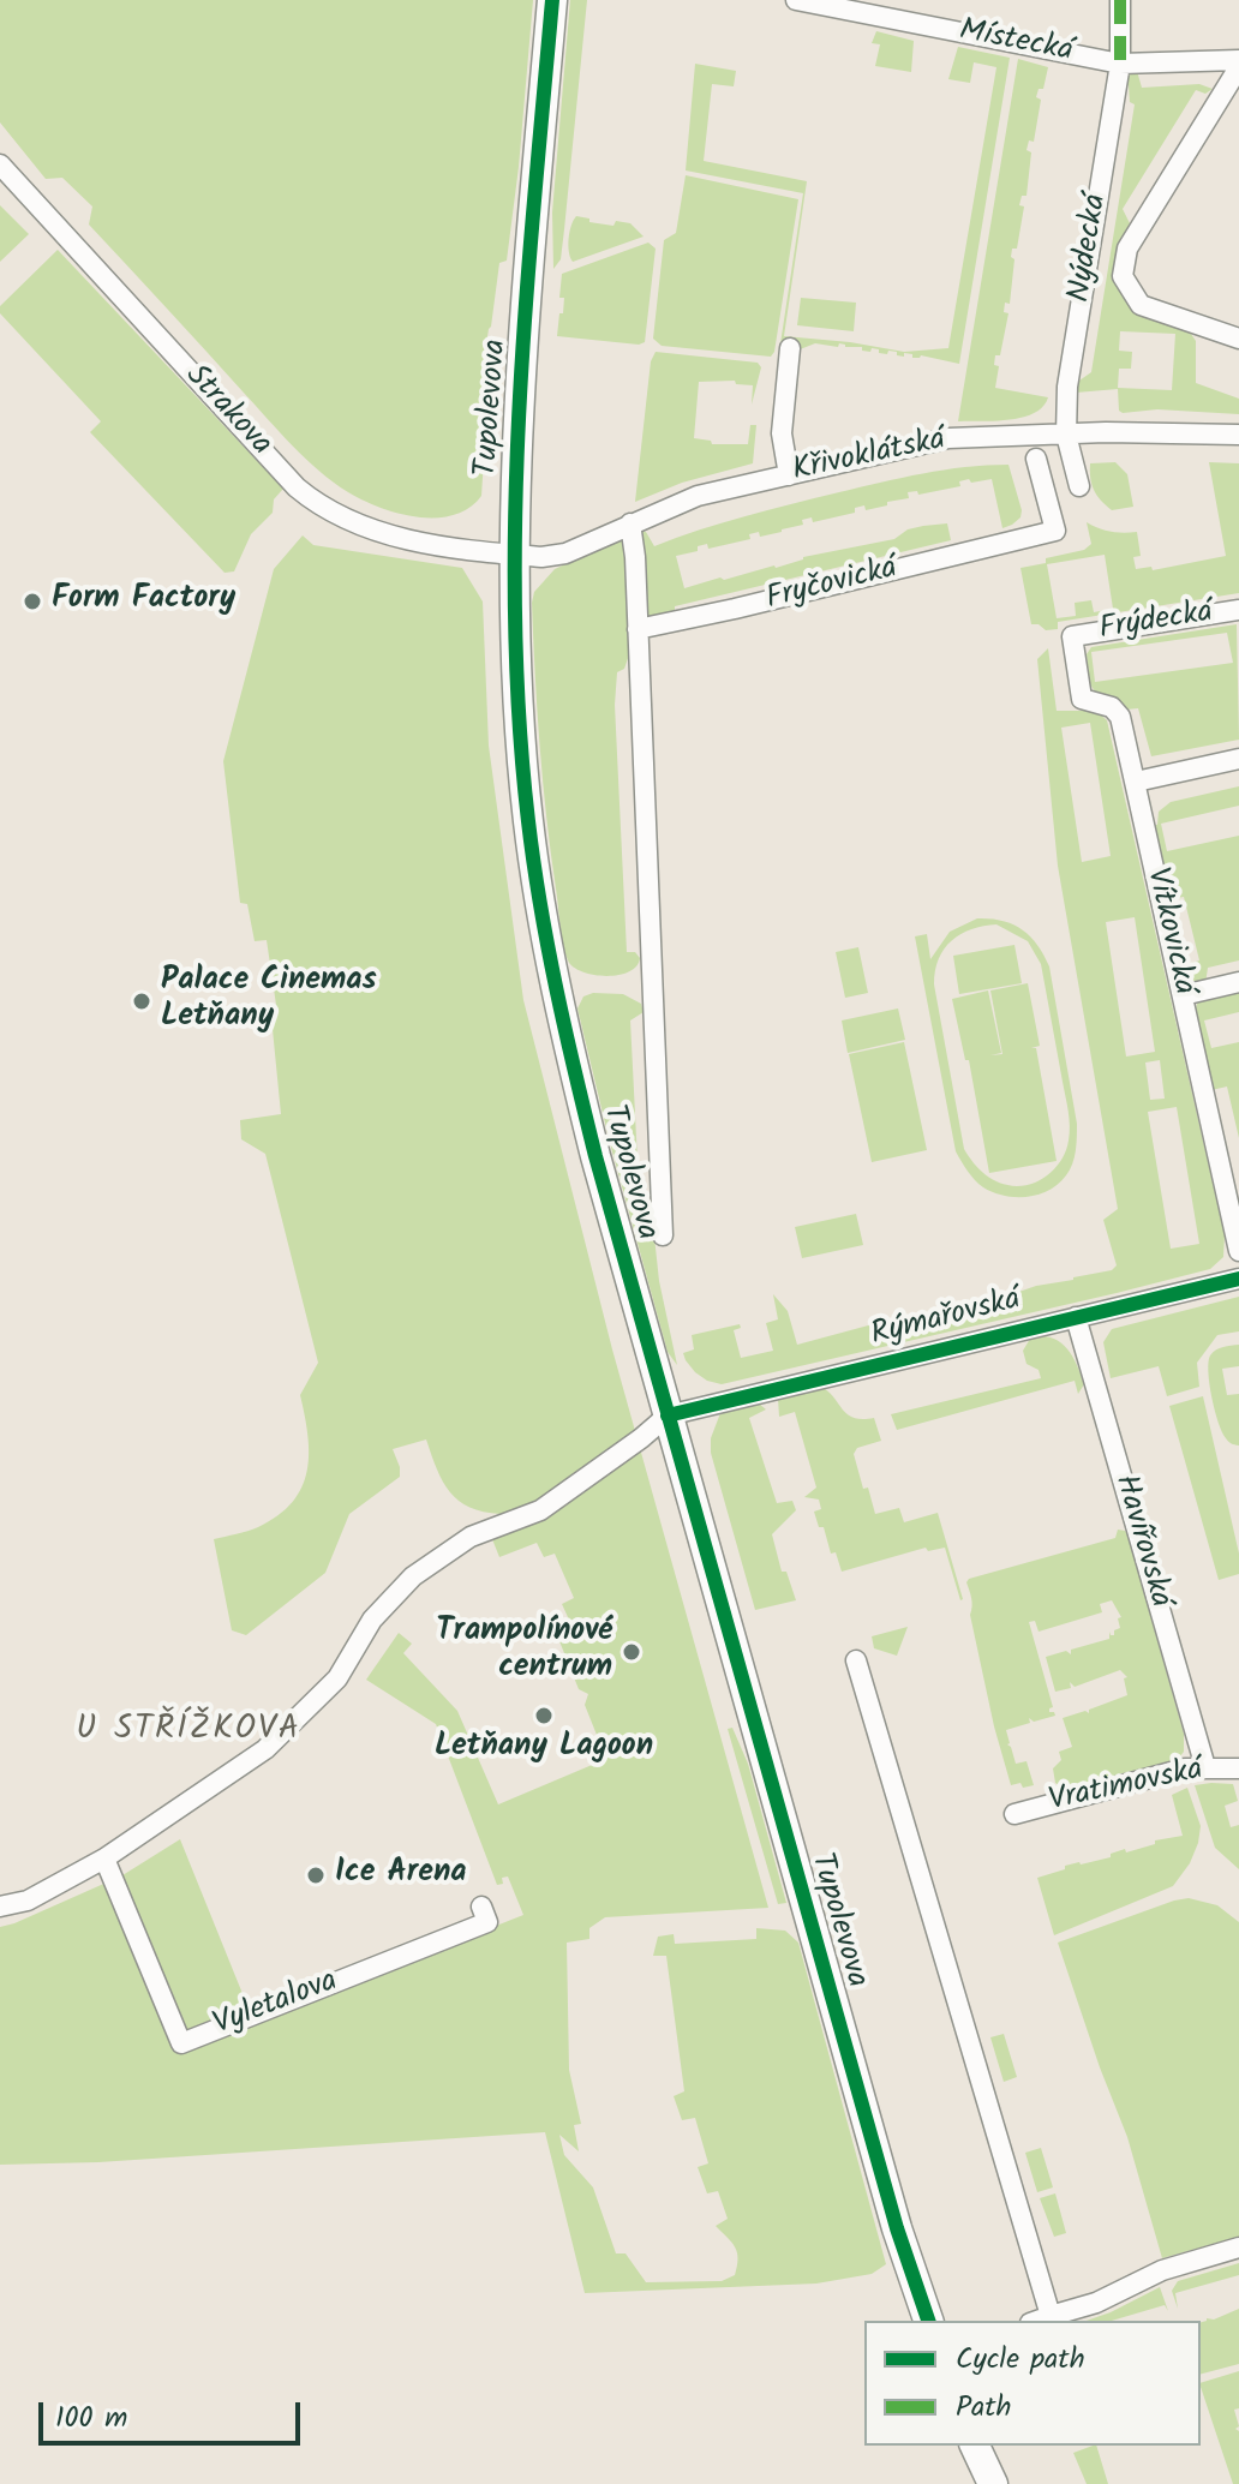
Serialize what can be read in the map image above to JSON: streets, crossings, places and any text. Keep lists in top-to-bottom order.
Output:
{
  "streets": {
    "main road": ["Tupolevova"],
    "street": [
      "Místecká",
      "Nýdecká",
      "Strakova",
      "Křivoklátská",
      "Fryčovická",
      "Frýdecká",
      "Vítkovická",
      "Rýmařovská",
      "Havířovská",
      "Vratimovská",
      "Vyletalova"
    ]
  },
  "crossings": [
    ["Místecká", "Nýdecká"],
    ["Nýdecká", "Křivoklátská"],
    ["Tupolevova", "Strakova"],
    ["Tupolevova", "Křivoklátská"],
    ["Tupolevova", "Fryčovická"],
    ["Tupolevova", "Rýmařovská"],
    ["Strakova", "Křivoklátská"],
    ["Frýdecká", "Vítkovická"],
    ["Rýmařovská", "Havířovská"],
    ["Havířovská", "Vratimovská"]
  ],
  "districts": ["U STŘÍŽKOVA"],
  "places": [
    "Form Factory",
    "Palace Cinemas Letňany",
    "Trampolínové centrum",
    "Letňany Lagoon",
    "Ice Arena"
  ],
  "legend": ["Cycle path", "Path"],
  "scale_bar": "100 m"
}
